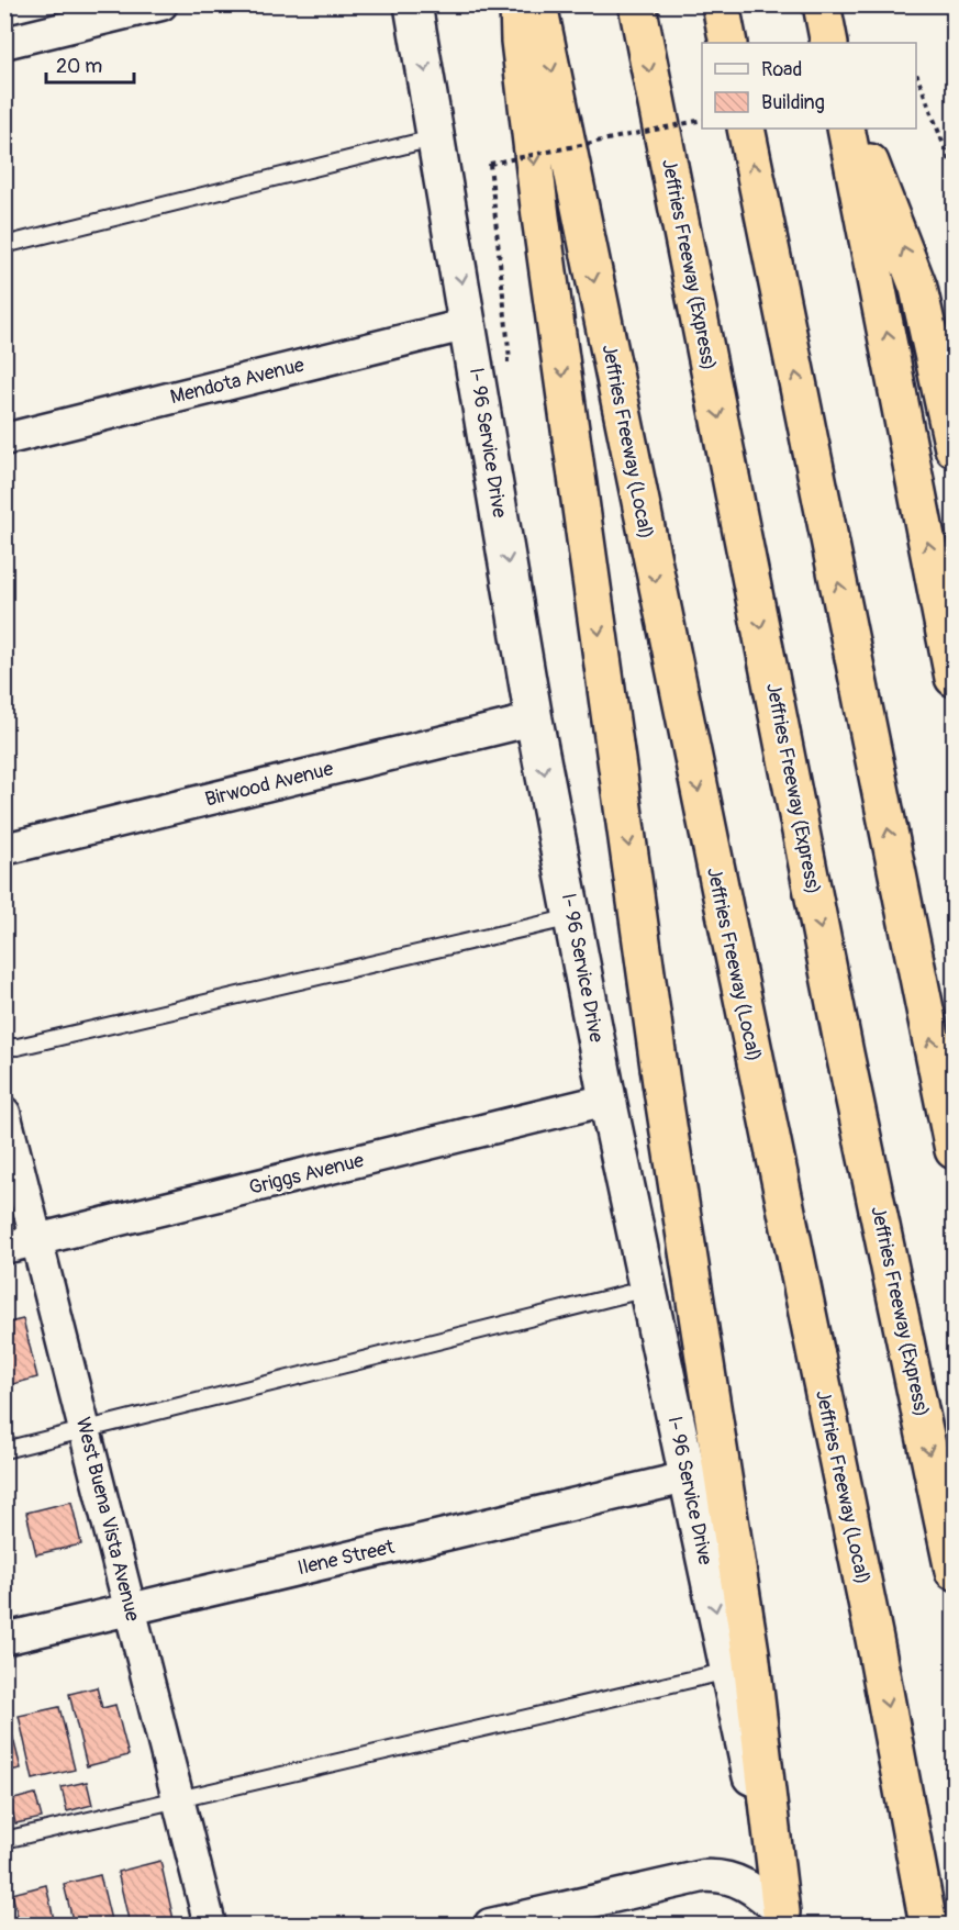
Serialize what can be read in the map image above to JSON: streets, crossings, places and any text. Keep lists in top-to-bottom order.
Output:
{
  "streets": {
    "highway": ["Jeffries Freeway (Express)", "Jeffries Freeway (Local)"],
    "street": [
      "Mendota Avenue",
      "I- 96 Service Drive",
      "Birwood Avenue",
      "Griggs Avenue",
      "West Buena Vista Avenue",
      "Ilene Street"
    ]
  },
  "crossings": [
    ["Mendota Avenue", "I- 96 Service Drive"],
    ["I- 96 Service Drive", "Birwood Avenue"],
    ["I- 96 Service Drive", "Griggs Avenue"],
    ["I- 96 Service Drive", "Ilene Street"],
    ["Griggs Avenue", "West Buena Vista Avenue"],
    ["West Buena Vista Avenue", "Ilene Street"]
  ],
  "one_way": ["I- 96 Service Drive"],
  "legend": ["Road", "Building"],
  "scale_bar": "20 m"
}
